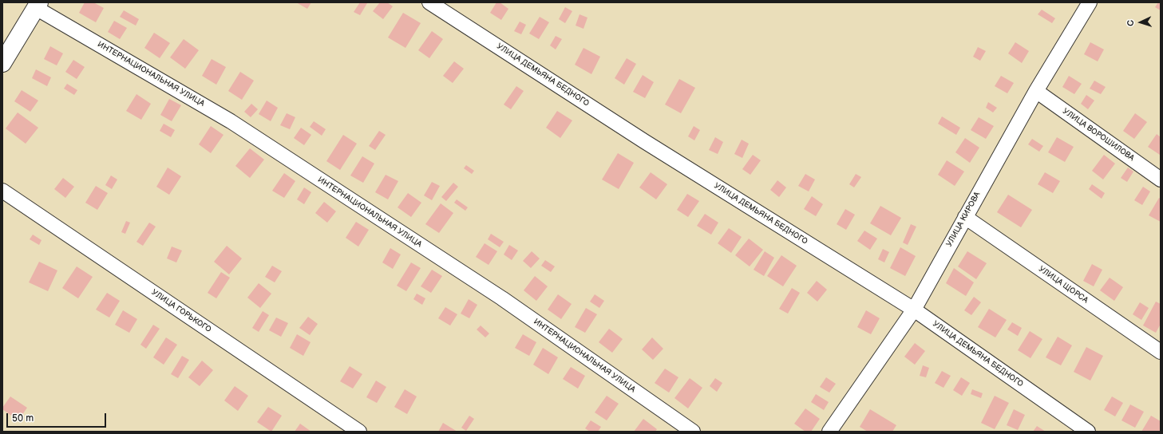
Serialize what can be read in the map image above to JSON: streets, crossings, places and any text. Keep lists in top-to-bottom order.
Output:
{
  "streets": {
    "street": [
      "ИНТЕРНАЦИОНАЛЬНАЯ УЛИЦА",
      "УЛИЦА ДЕМЬЯНА БЕДНОГО",
      "УЛИЦА ВОРОШИЛОВА",
      "УЛИЦА КИРОВА",
      "УЛИЦА ЩОРСА",
      "УЛИЦА ГОРЬКОГО"
    ]
  },
  "crossings": [
    ["УЛИЦА ДЕМЬЯНА БЕДНОГО", "УЛИЦА КИРОВА"],
    ["УЛИЦА ВОРОШИЛОВА", "УЛИЦА КИРОВА"],
    ["УЛИЦА КИРОВА", "УЛИЦА ЩОРСА"]
  ],
  "scale_bar": "50 m",
  "north": "left"
}
